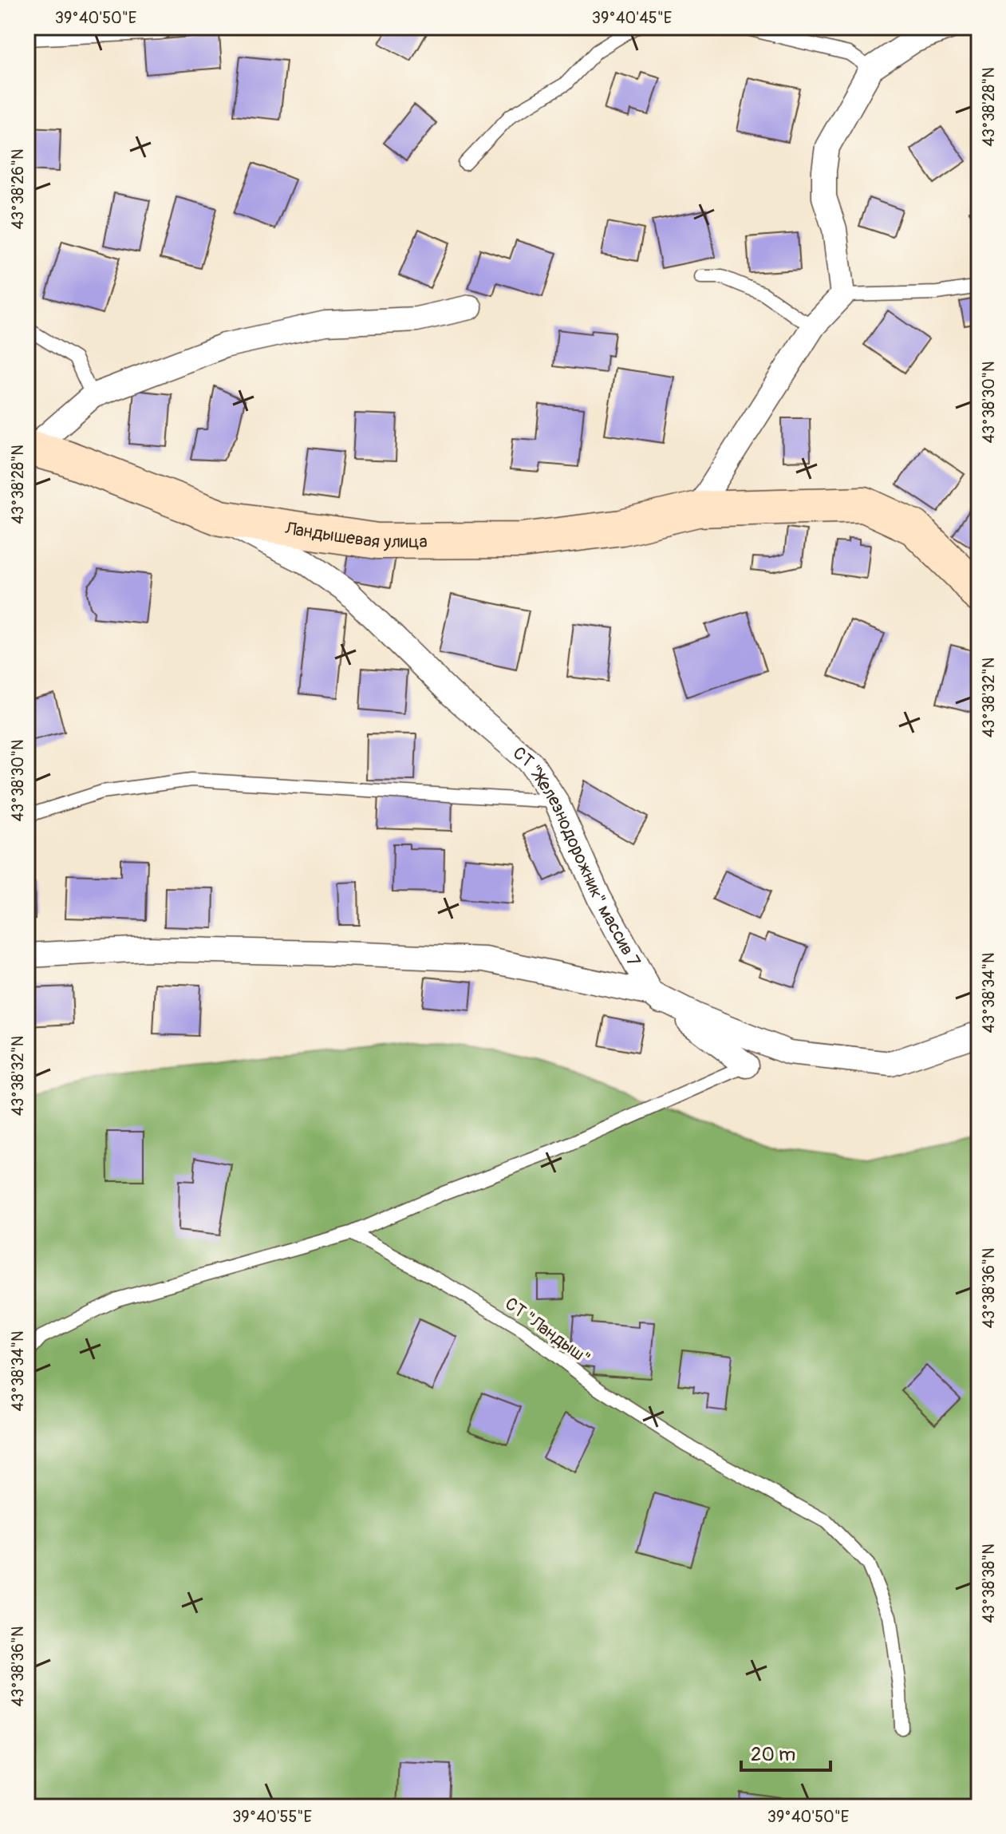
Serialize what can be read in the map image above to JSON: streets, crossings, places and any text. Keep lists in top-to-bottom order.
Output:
{
  "streets": {
    "street": ["Ландышевая улица", "СТ \"Железнодорожник\" массив 7"],
    "lane": ["СТ \"Ландыш\""]
  },
  "crossings": [
    ["Ландышевая улица", "СТ \"Железнодорожник\" массив 7"]
  ],
  "scale_bar": "20 m",
  "coordinates": [
    "39°40'50\"E",
    "39°40'45\"E",
    "43°38'28\"N",
    "43°38'26\"N",
    "43°38'30\"N",
    "43°38'32\"N",
    "43°38'34\"N",
    "43°38'36\"N",
    "43°38'38\"N",
    "39°40'55\"E"
  ]
}
